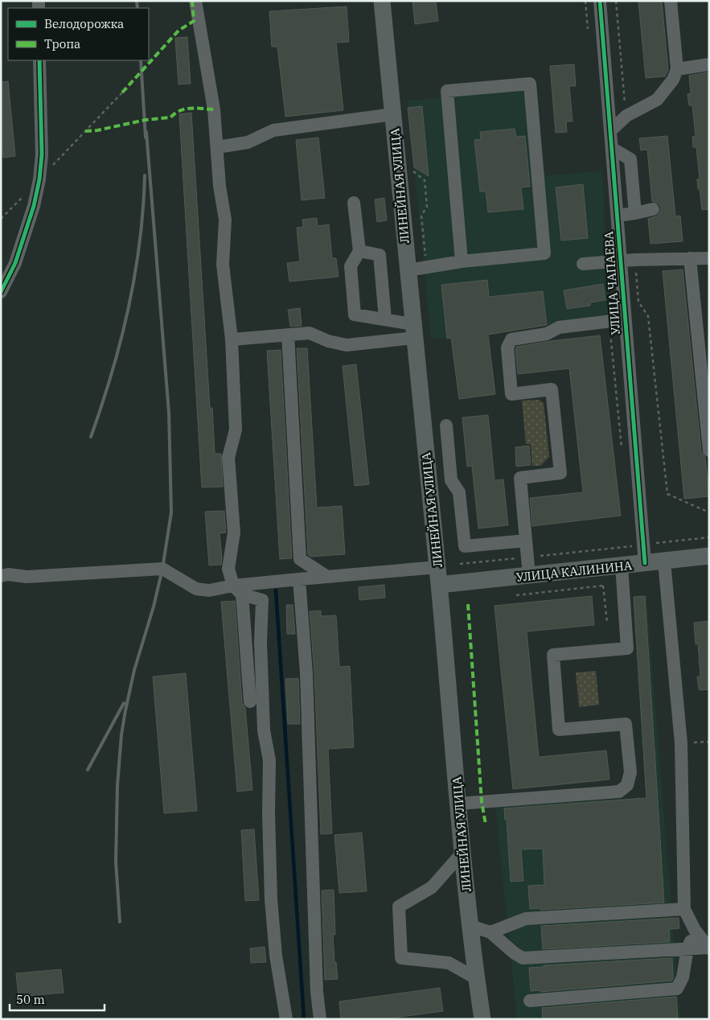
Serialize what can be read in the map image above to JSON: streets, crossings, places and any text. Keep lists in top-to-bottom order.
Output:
{
  "streets": {
    "main road": ["ЛИНЕЙНАЯ УЛИЦА", "УЛИЦА КАЛИНИНА"],
    "street": ["УЛИЦА ЧАПАЕВА"]
  },
  "crossings": [
    ["ЛИНЕЙНАЯ УЛИЦА", "УЛИЦА КАЛИНИНА"],
    ["УЛИЦА ЧАПАЕВА", "УЛИЦА КАЛИНИНА"]
  ],
  "legend": ["Велодорожка", "Тропа"],
  "scale_bar": "50 m"
}
